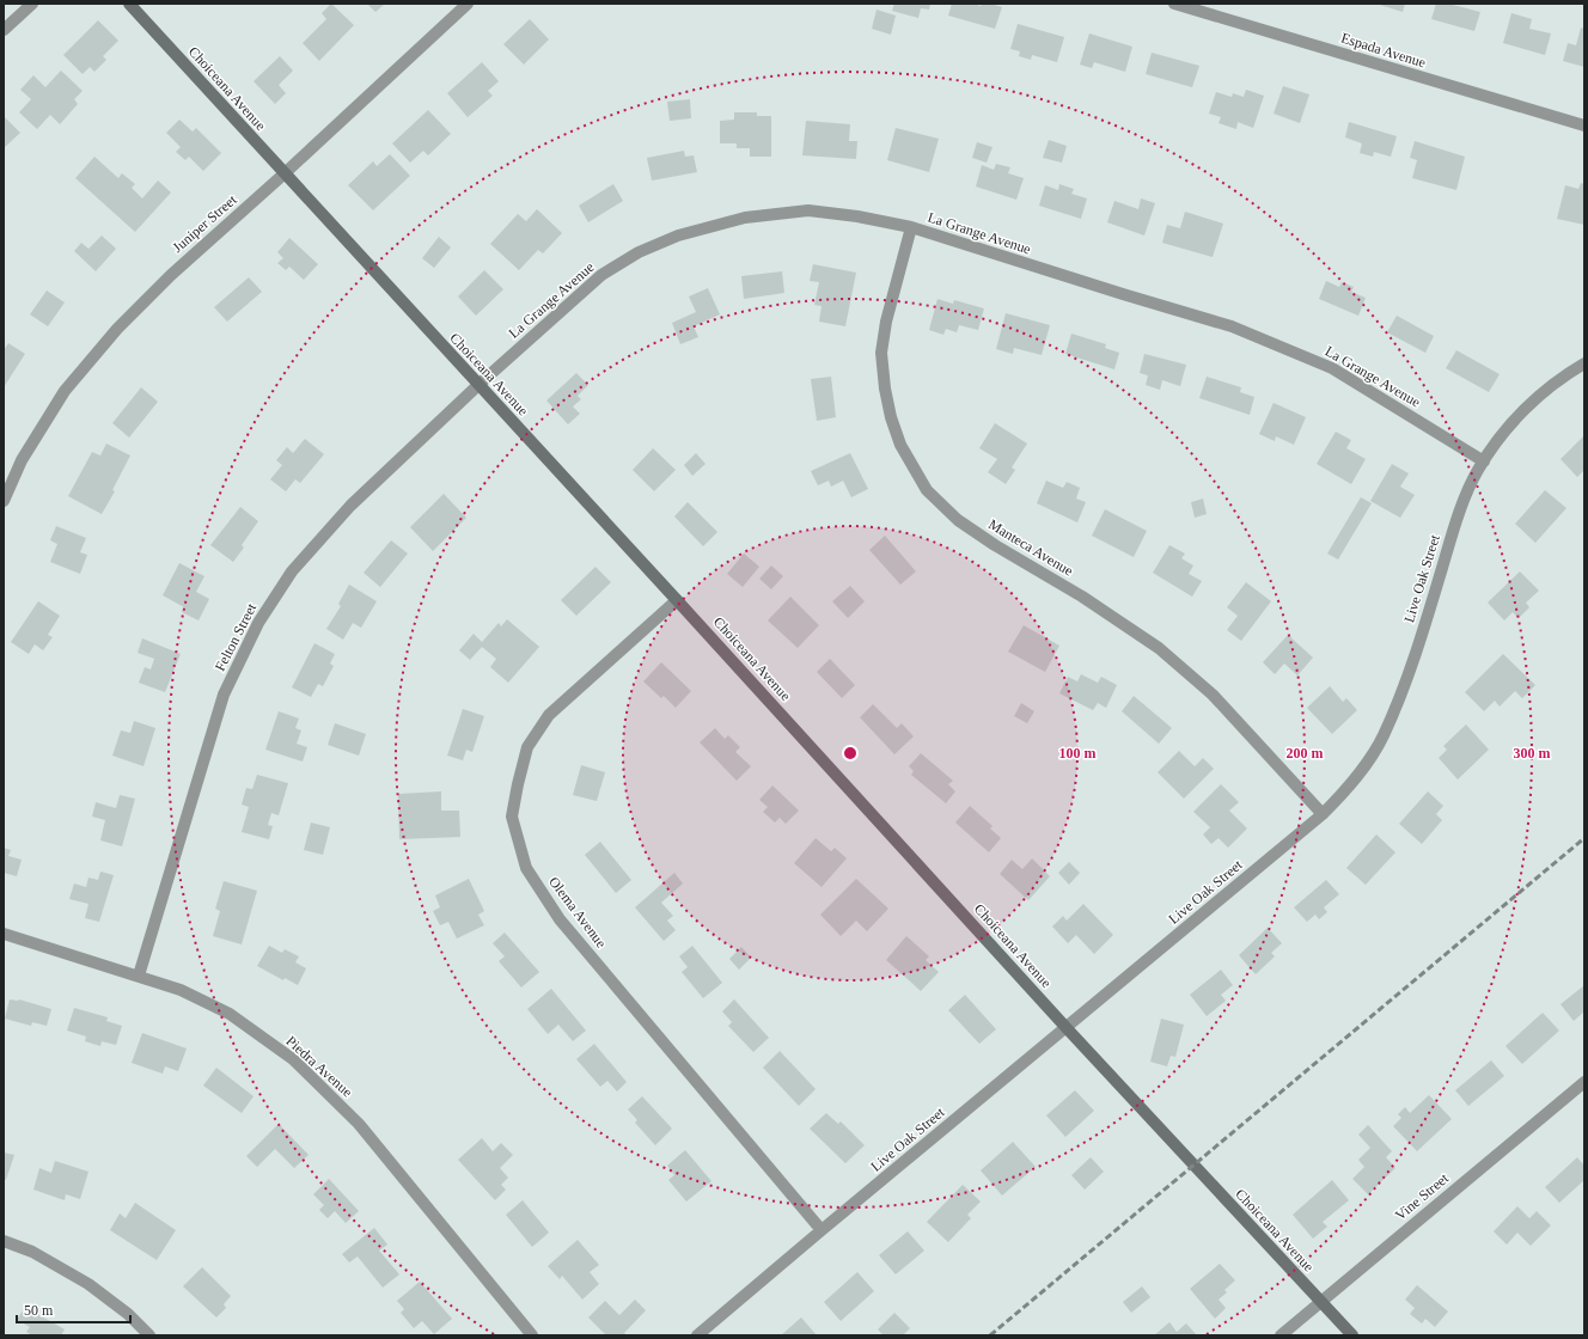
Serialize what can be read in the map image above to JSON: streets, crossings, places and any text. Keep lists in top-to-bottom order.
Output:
{
  "streets": {
    "street": [
      "Espada Avenue",
      "Choiceana Avenue",
      "Juniper Street",
      "La Grange Avenue",
      "Manteca Avenue",
      "Live Oak Street",
      "Felton Street",
      "Olema Avenue",
      "Piedra Avenue",
      "Vine Street"
    ]
  },
  "crossings": [
    ["Choiceana Avenue", "Juniper Street"],
    ["Choiceana Avenue", "La Grange Avenue"],
    ["Choiceana Avenue", "Live Oak Street"],
    ["Choiceana Avenue", "Felton Street"],
    ["Choiceana Avenue", "Olema Avenue"],
    ["Choiceana Avenue", "Vine Street"],
    ["La Grange Avenue", "Manteca Avenue"],
    ["La Grange Avenue", "Live Oak Street"],
    ["La Grange Avenue", "Felton Street"],
    ["Manteca Avenue", "Live Oak Street"],
    ["Live Oak Street", "Olema Avenue"],
    ["Felton Street", "Piedra Avenue"]
  ],
  "scale_bar": "50 m",
  "rings": ["100 m", "200 m", "300 m"]
}
